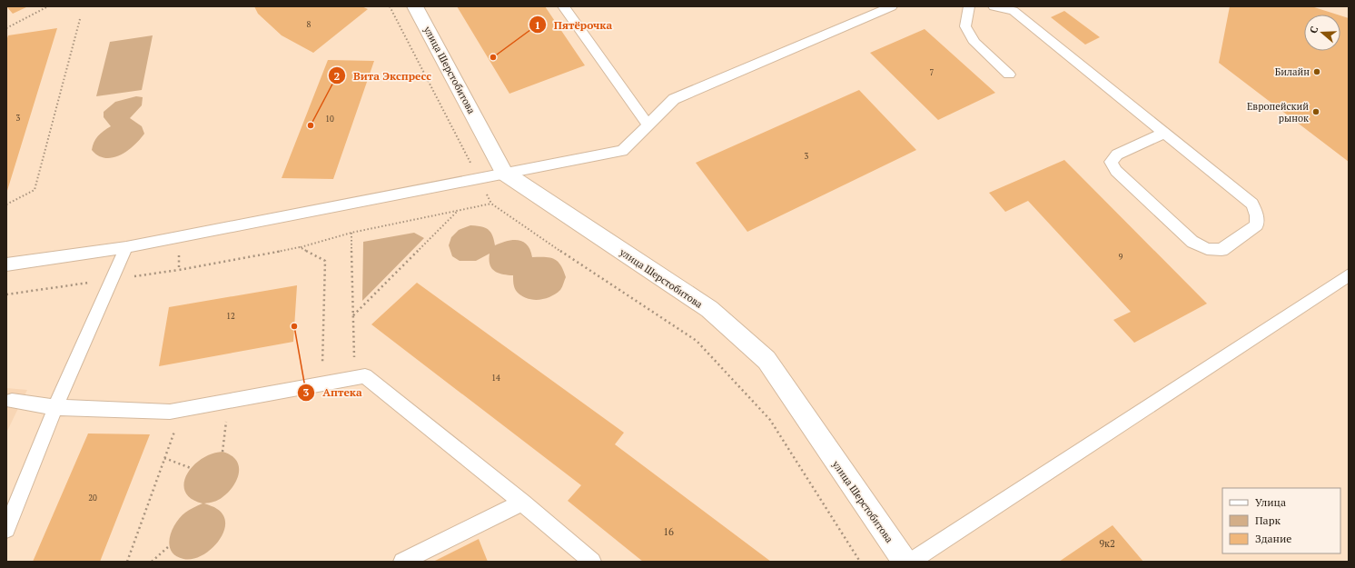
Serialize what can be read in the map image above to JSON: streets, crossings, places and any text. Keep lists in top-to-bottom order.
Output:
{
  "streets": {
    "street": ["улица Шерстобитова"]
  },
  "places": [
    "Пятёрочка",
    "Билайн",
    "Европейский рынок",
    "Вита Экспресс",
    "Аптека"
  ],
  "house_numbers": [
    "8",
    "7",
    "3",
    "10",
    "3",
    "9",
    "12",
    "14",
    "20",
    "16",
    "9к2"
  ],
  "legend": ["Улица", "Парк", "Здание"],
  "north": "left"
}
